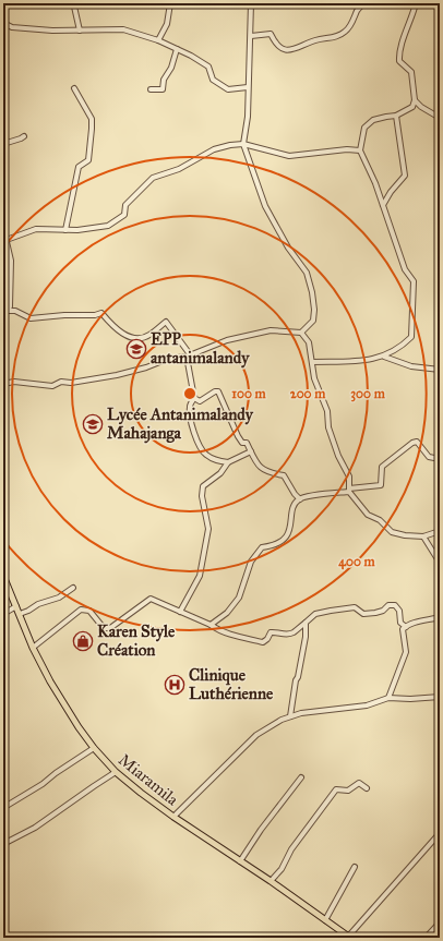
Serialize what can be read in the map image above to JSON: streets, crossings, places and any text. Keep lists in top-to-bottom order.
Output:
{
  "streets": {
    "main road": ["Miaramila"]
  },
  "places": {
    "school or university": ["EPP antanimalandy", "Lycée Antanimalandy Mahajanga"],
    "shop": ["Karen Style Création"],
    "hospital": ["Clinique Luthérienne"]
  },
  "rings": [
    "100 m",
    "200 m",
    "300 m",
    "400 m"
  ]
}
